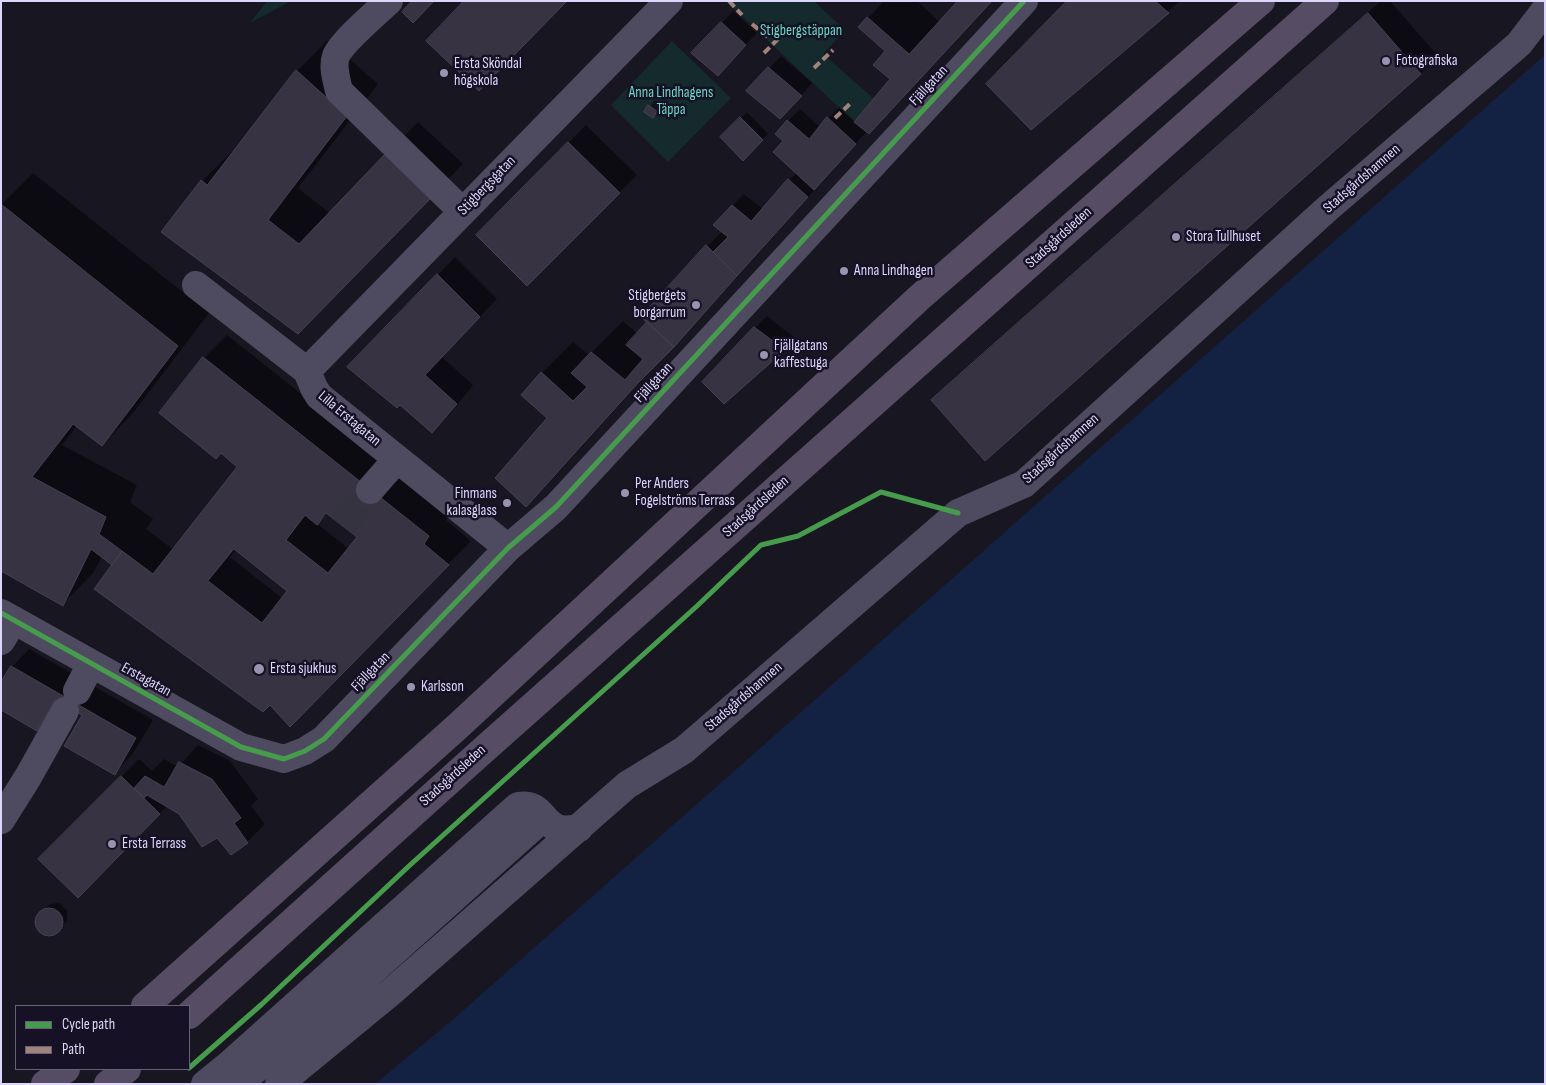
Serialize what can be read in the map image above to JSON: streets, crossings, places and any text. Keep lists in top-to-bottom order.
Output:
{
  "streets": {
    "main road": ["Stadsgårdsleden"],
    "street": [
      "Fjällgatan",
      "Stadsgårdshamnen",
      "Stigbergsgatan",
      "Lilla Erstagatan",
      "Erstagatan"
    ]
  },
  "crossings": [
    ["Fjällgatan", "Lilla Erstagatan"],
    ["Fjällgatan", "Erstagatan"],
    ["Stigbergsgatan", "Lilla Erstagatan"]
  ],
  "parks": ["Stigbergstäppan", "Anna Lindhagens Täppa"],
  "places": [
    "Fotografiska",
    "Ersta Sköndal högskola",
    "Stora Tullhuset",
    "Anna Lindhagen",
    "Stigbergets borgarrum",
    "Fjällgatans kaffestuga",
    "Per Anders Fogelströms Terrass",
    "Finmans kalasglass",
    "Ersta sjukhus",
    "Karlsson",
    "Ersta Terrass"
  ],
  "legend": ["Cycle path", "Path"]
}
